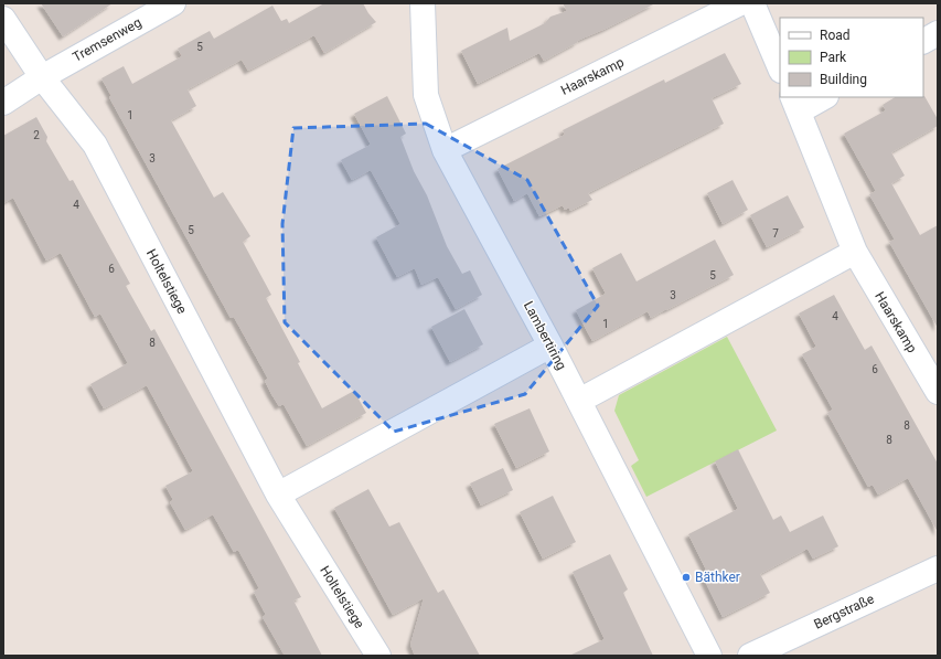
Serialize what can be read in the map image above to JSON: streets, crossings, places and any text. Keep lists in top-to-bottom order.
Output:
{
  "streets": {
    "street": [
      "Tremsenweg",
      "Haarskamp",
      "Holtelstiege",
      "Lambertiring",
      "Bergstraße"
    ]
  },
  "crossings": [
    ["Tremsenweg", "Holtelstiege"],
    ["Haarskamp", "Lambertiring"]
  ],
  "places": ["Bäthker"],
  "house_numbers": [
    "5",
    "1",
    "2",
    "3",
    "4",
    "5",
    "7",
    "6",
    "5",
    "3",
    "4",
    "1",
    "8",
    "6",
    "8",
    "8"
  ],
  "legend": ["Road", "Park", "Building"]
}
